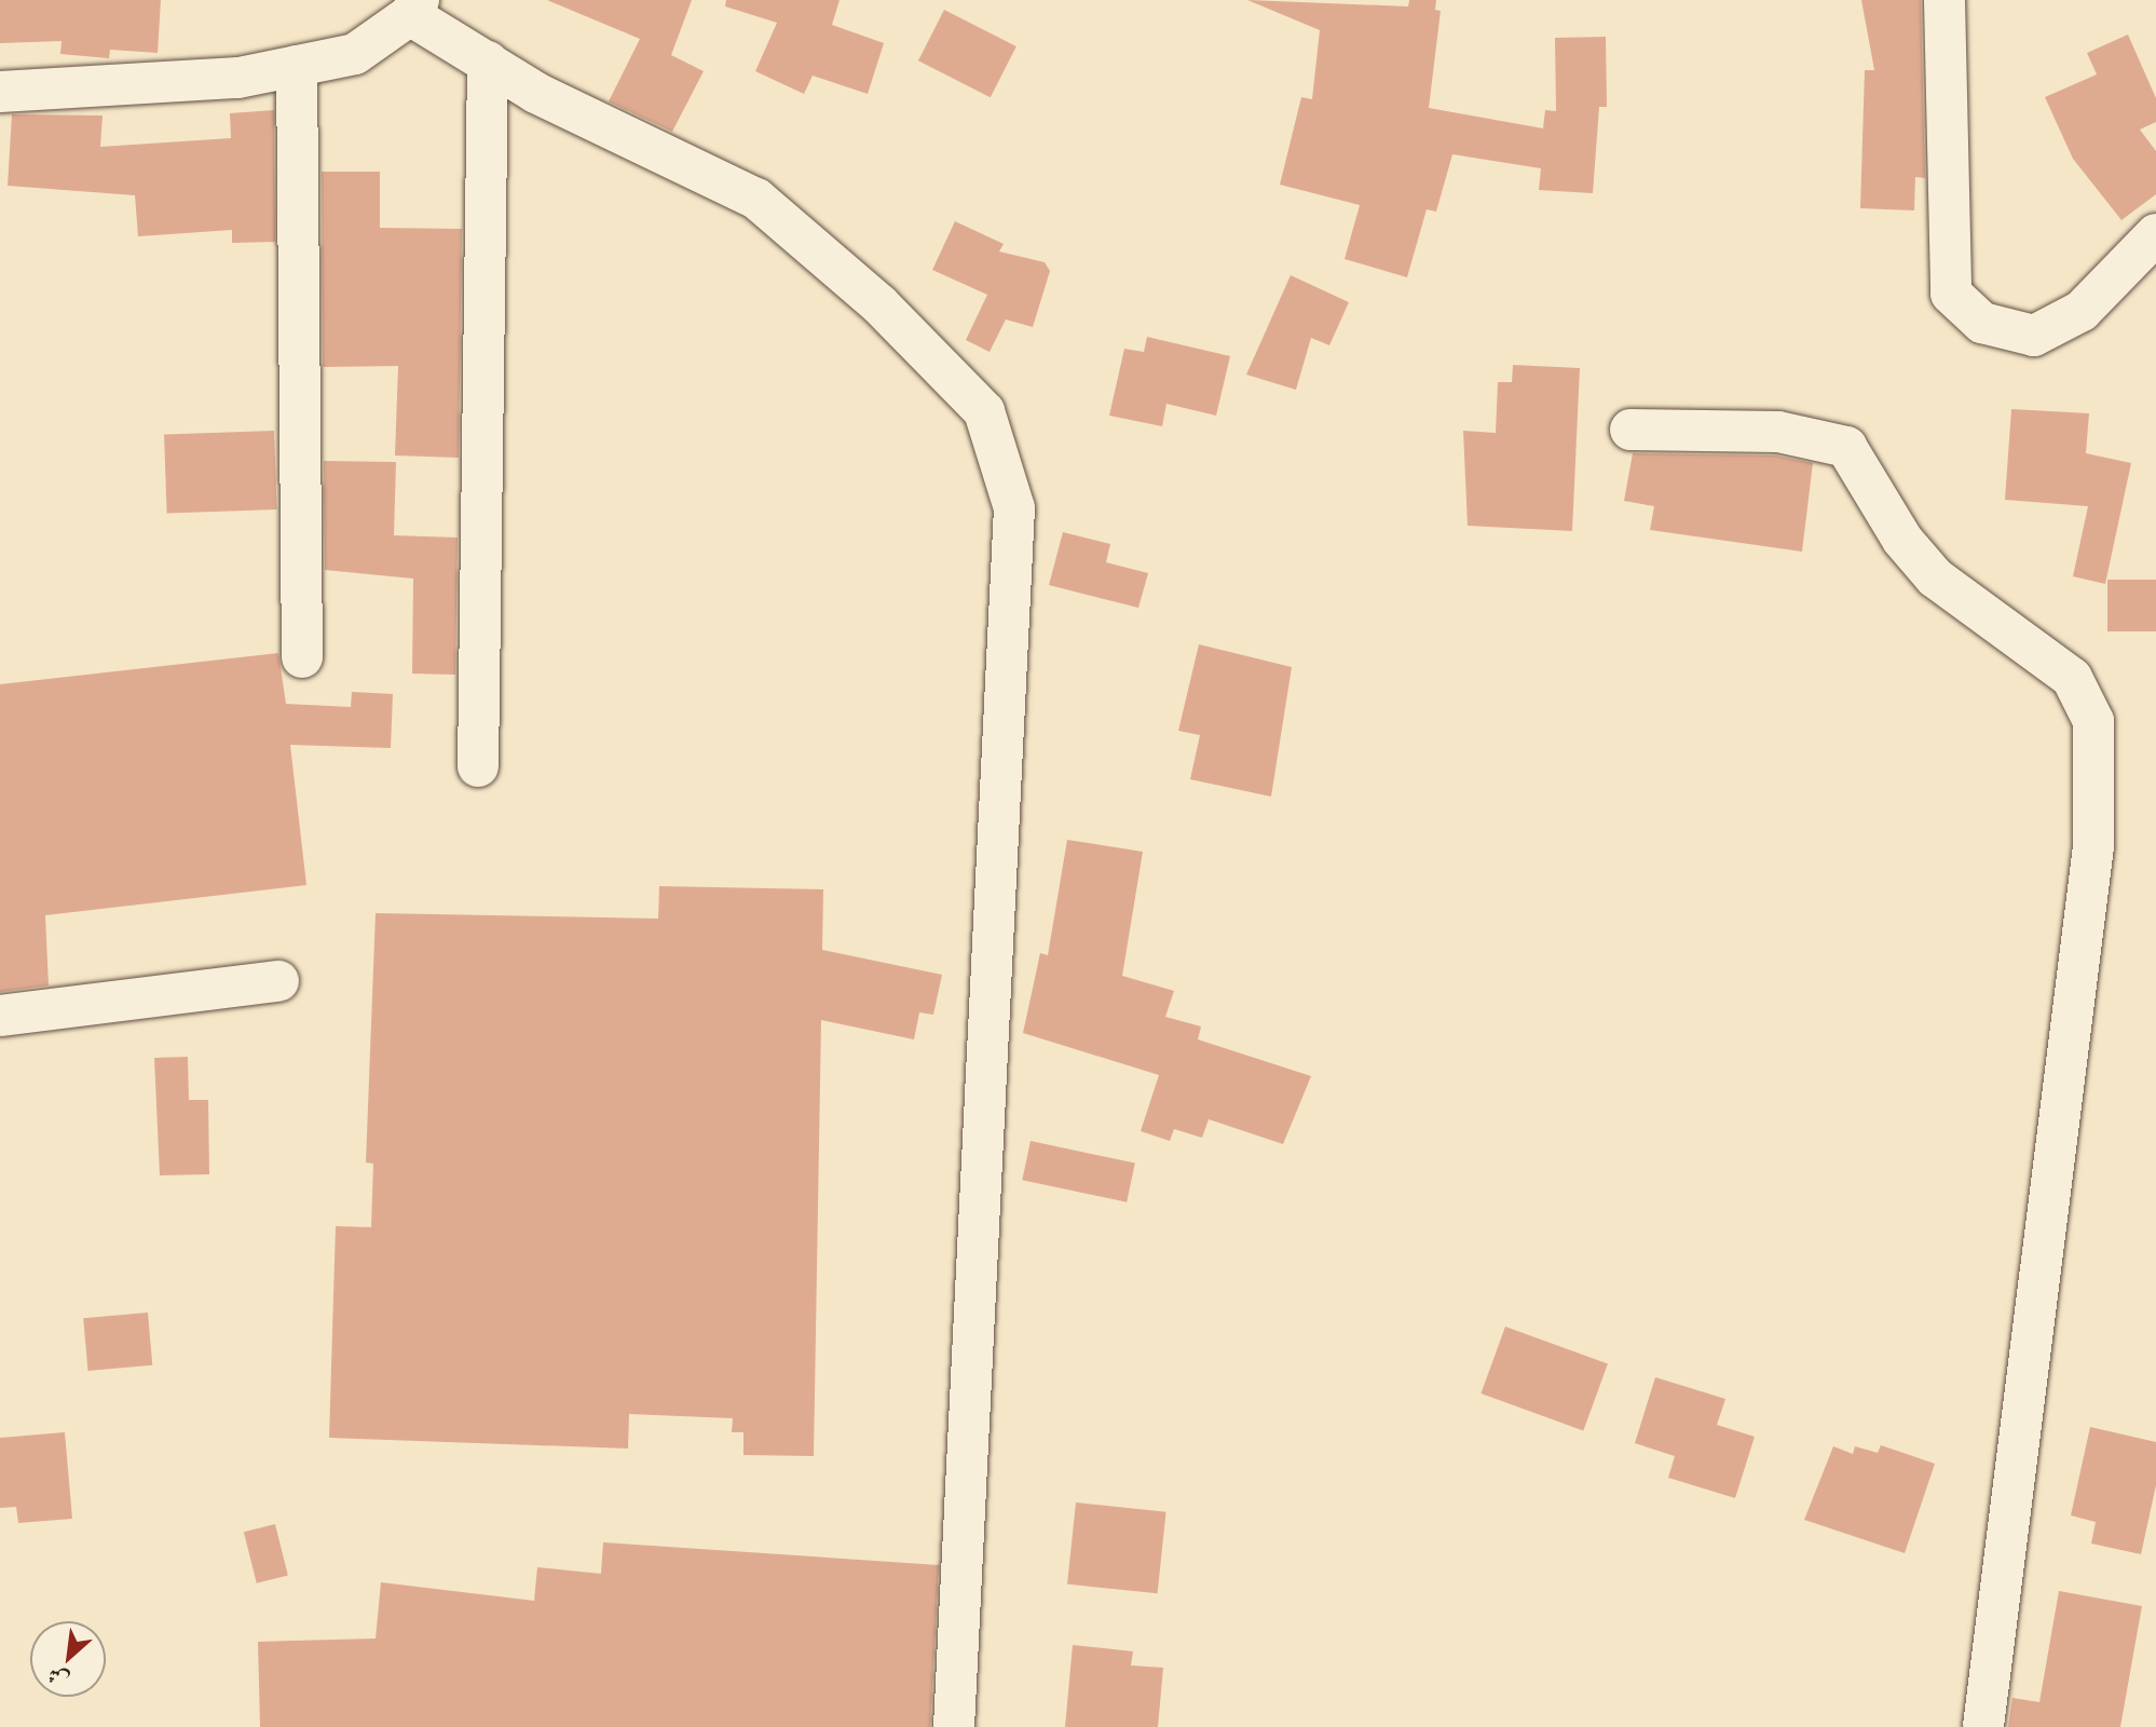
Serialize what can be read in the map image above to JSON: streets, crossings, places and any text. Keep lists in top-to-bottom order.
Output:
{
  "north": "bottom left"
}
